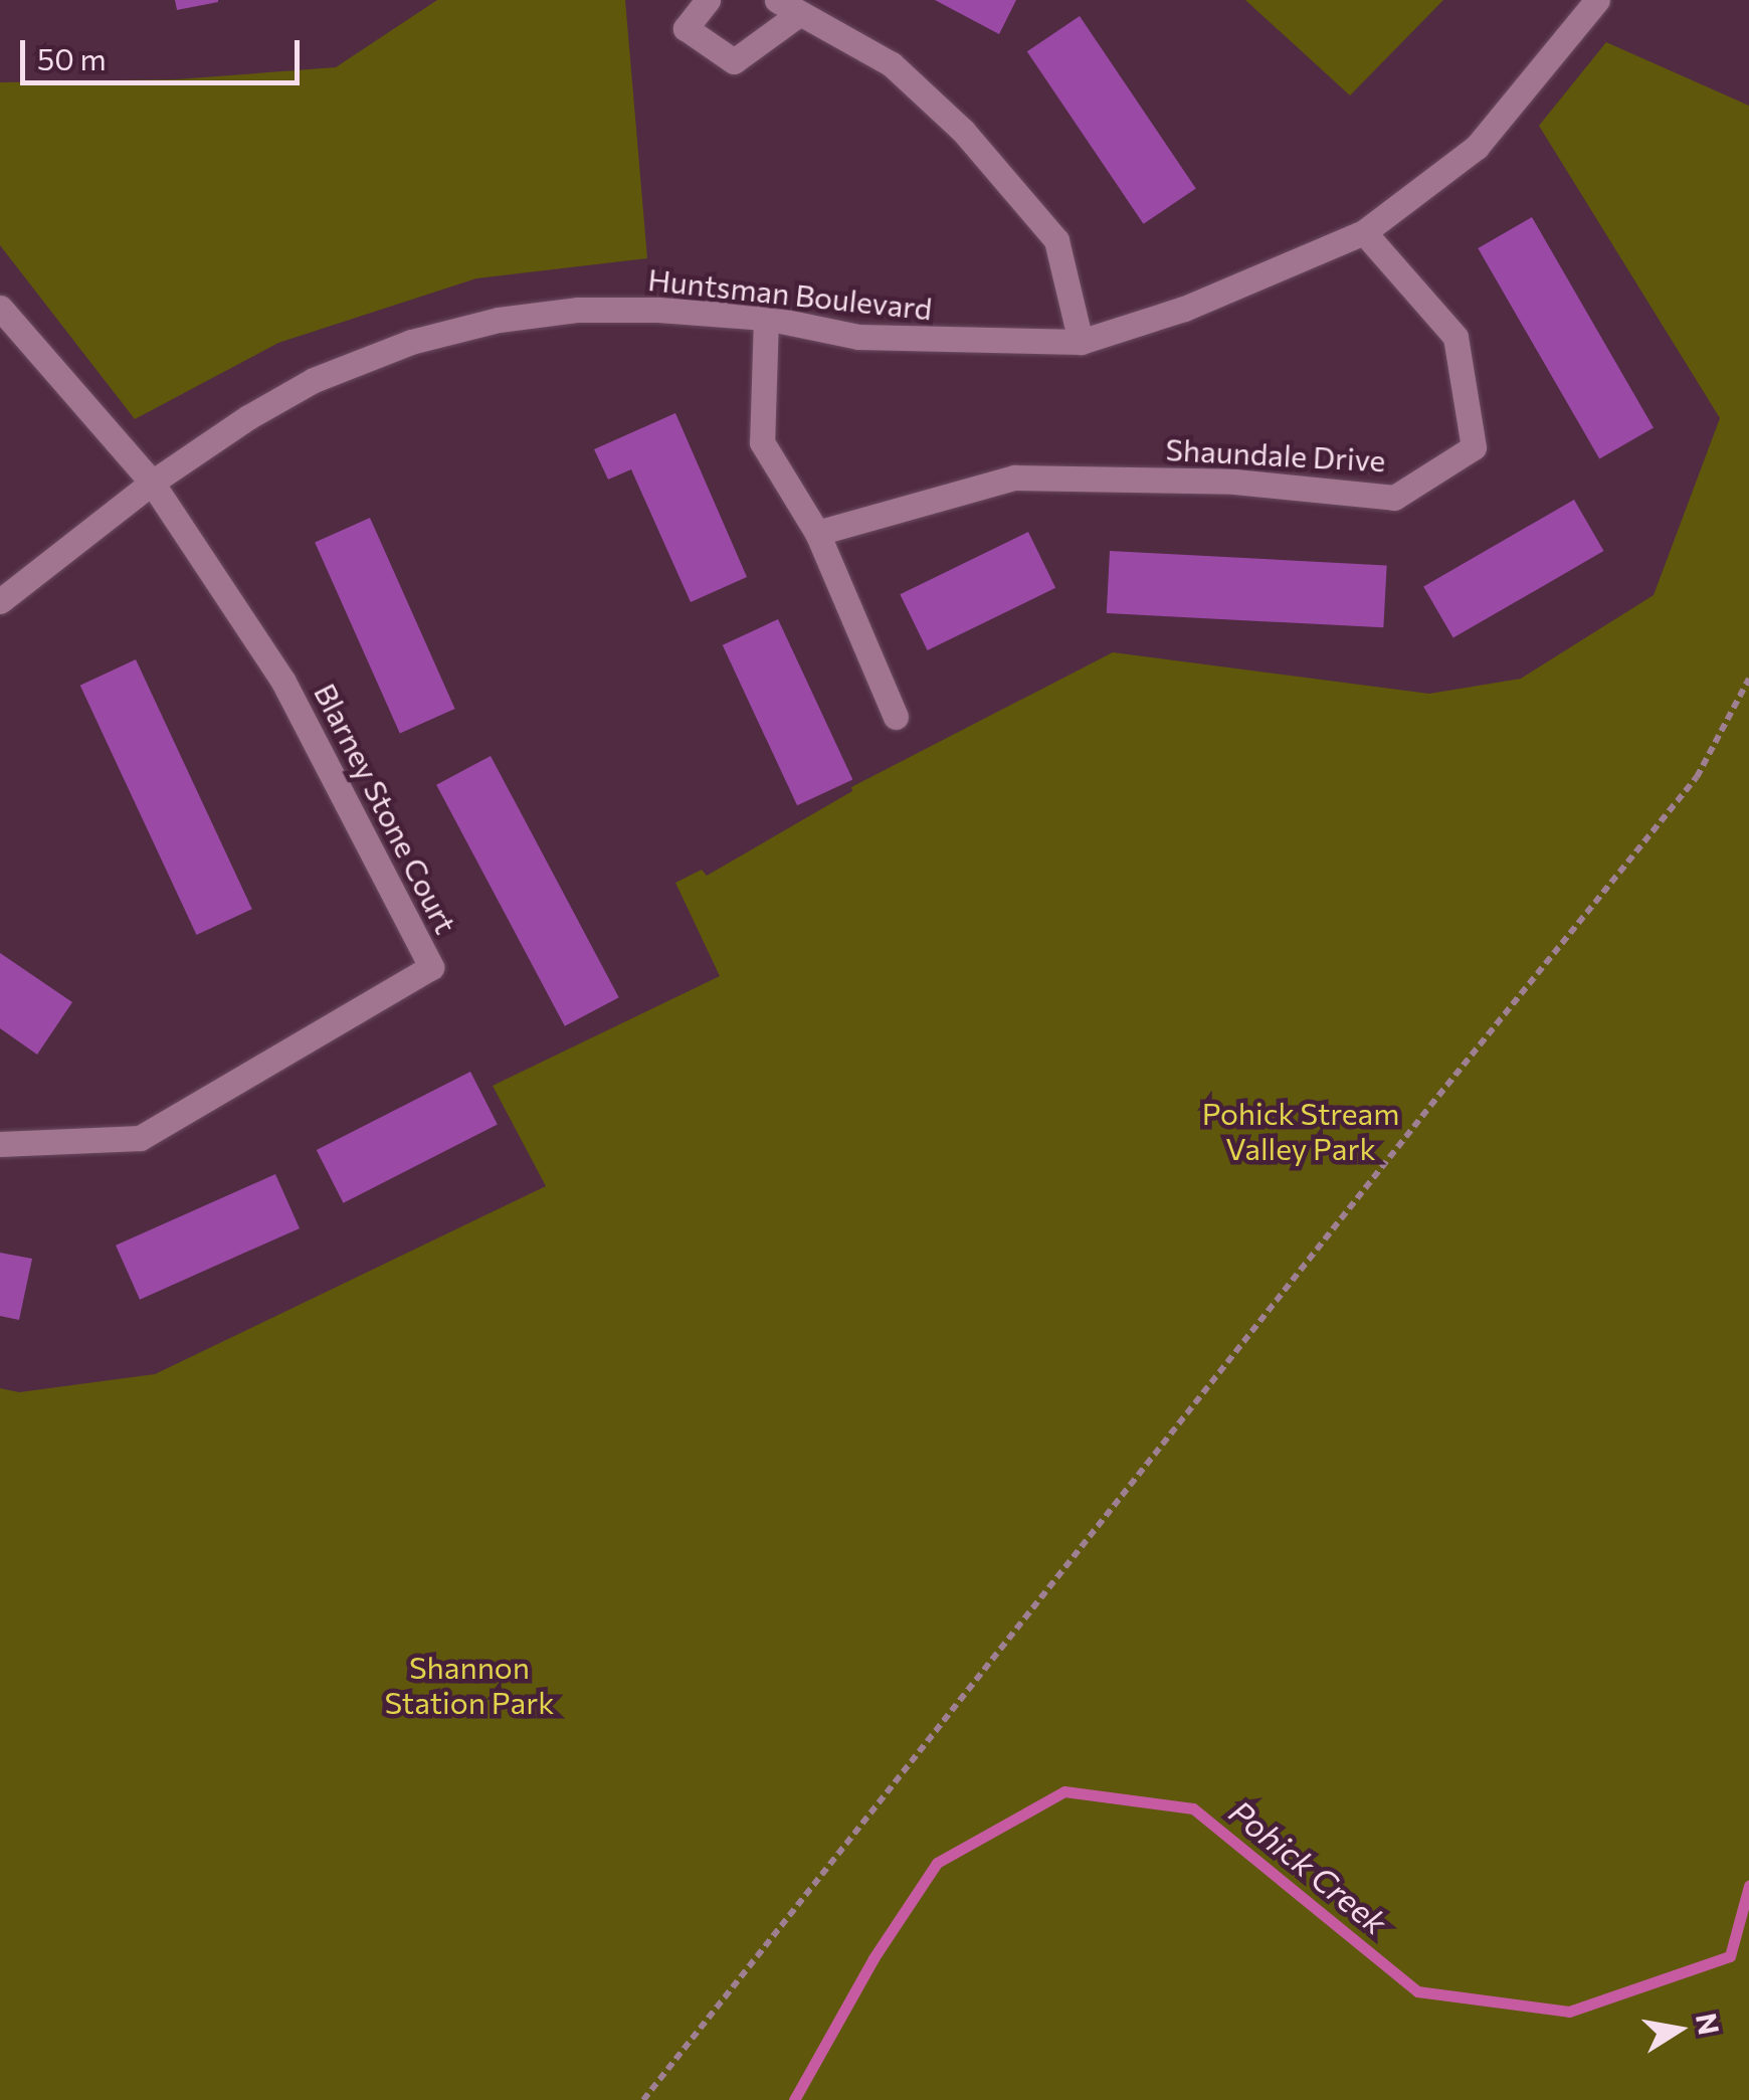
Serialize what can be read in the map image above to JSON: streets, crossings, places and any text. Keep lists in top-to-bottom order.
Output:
{
  "streets": {
    "street": ["Huntsman Boulevard", "Shaundale Drive", "Blarney Stone Court"]
  },
  "crossings": [
    ["Huntsman Boulevard", "Shaundale Drive"],
    ["Huntsman Boulevard", "Blarney Stone Court"]
  ],
  "water": ["Pohick Creek"],
  "parks": ["Pohick Stream Valley Park", "Shannon Station Park"],
  "scale_bar": "50 m",
  "north": "right"
}
